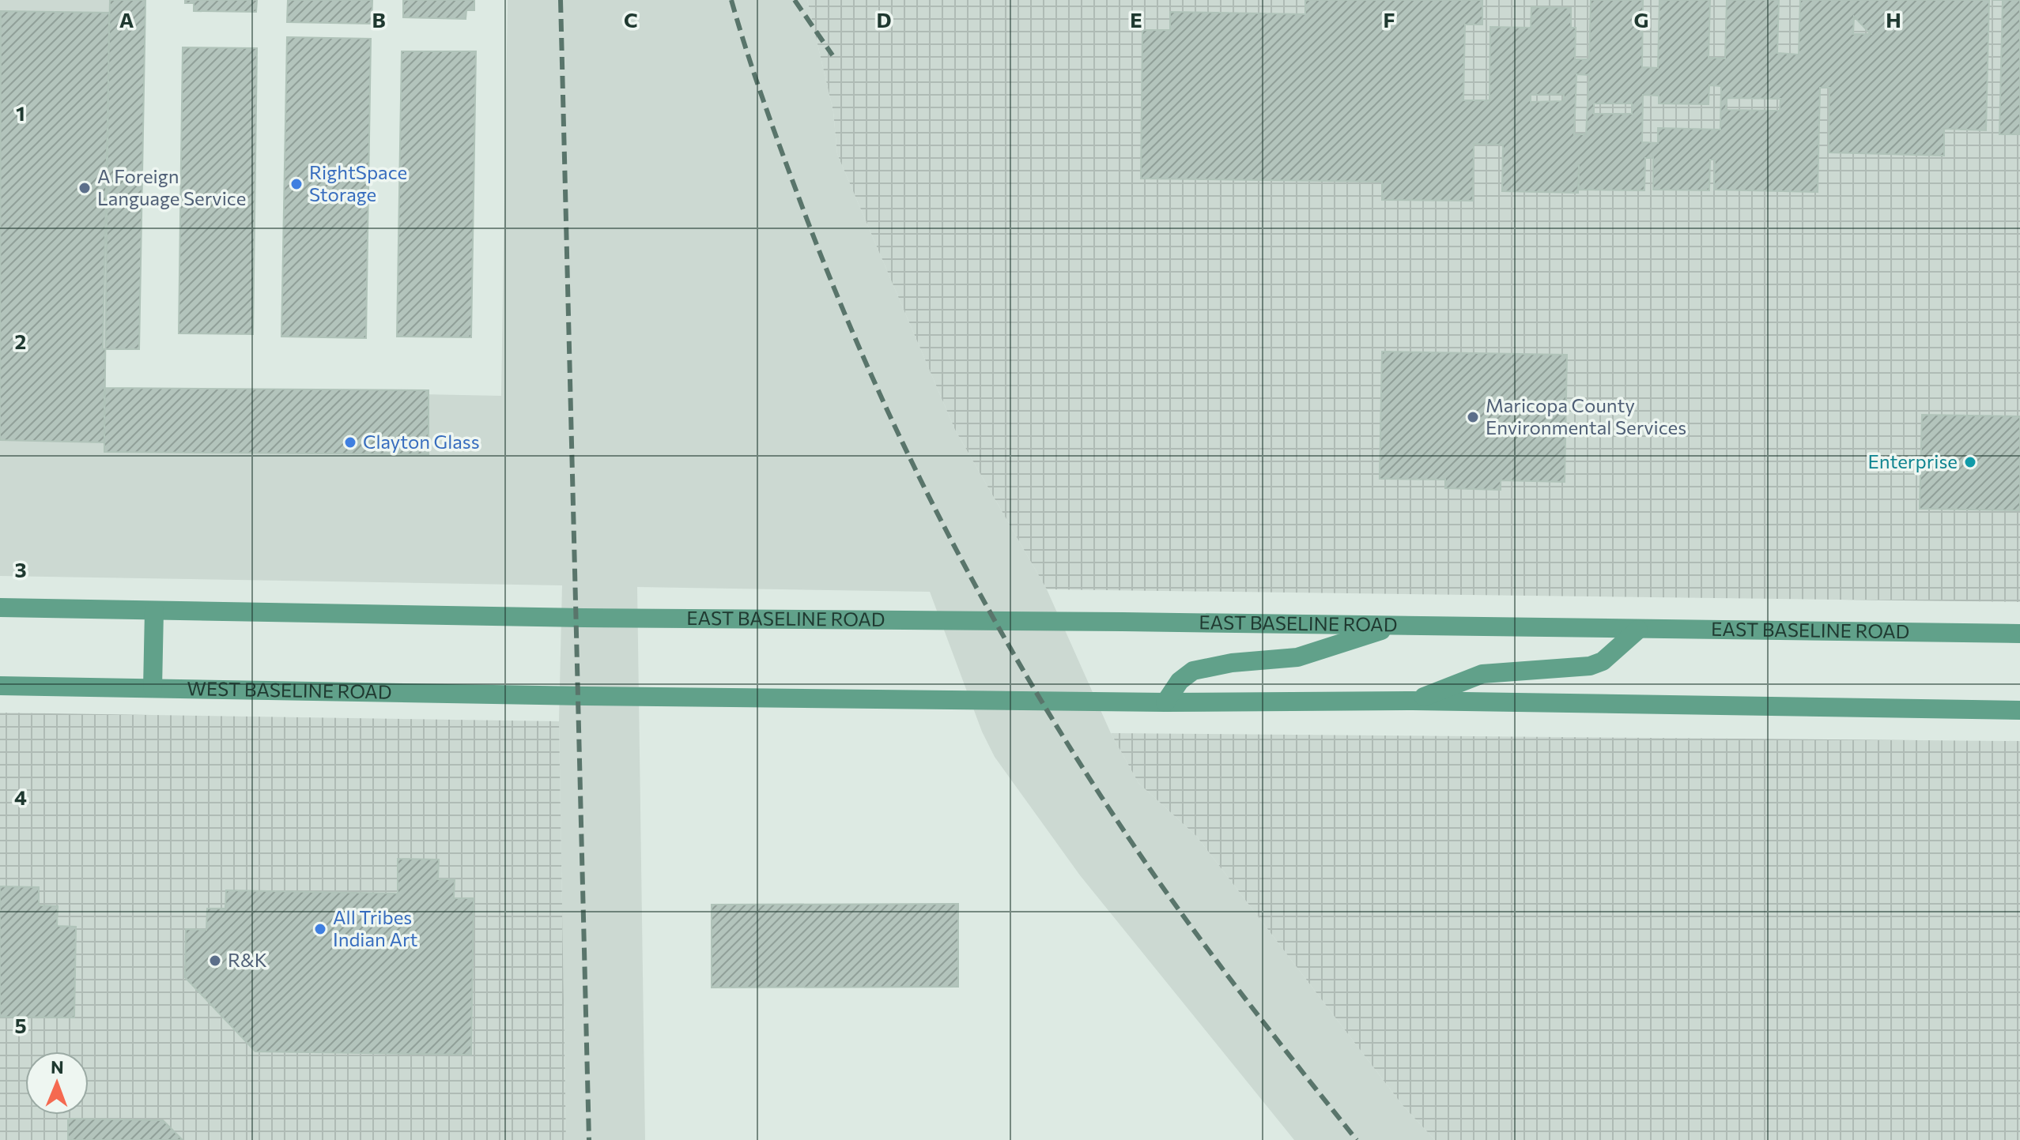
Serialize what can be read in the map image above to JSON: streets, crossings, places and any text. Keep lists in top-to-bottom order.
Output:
{
  "streets": {
    "main road": ["EAST BASELINE ROAD", "WEST BASELINE ROAD"]
  },
  "places": [
    "RightSpace Storage",
    "A Foreign Language Service",
    "Maricopa County Environmental Services",
    "Clayton Glass",
    "Enterprise",
    "All Tribes Indian Art",
    "R&K"
  ],
  "north": "top",
  "grid": {
    "columns": [
      "A",
      "B",
      "C",
      "D",
      "E",
      "F",
      "G",
      "H"
    ],
    "rows": [
      "1",
      "2",
      "3",
      "4",
      "5"
    ]
  }
}
